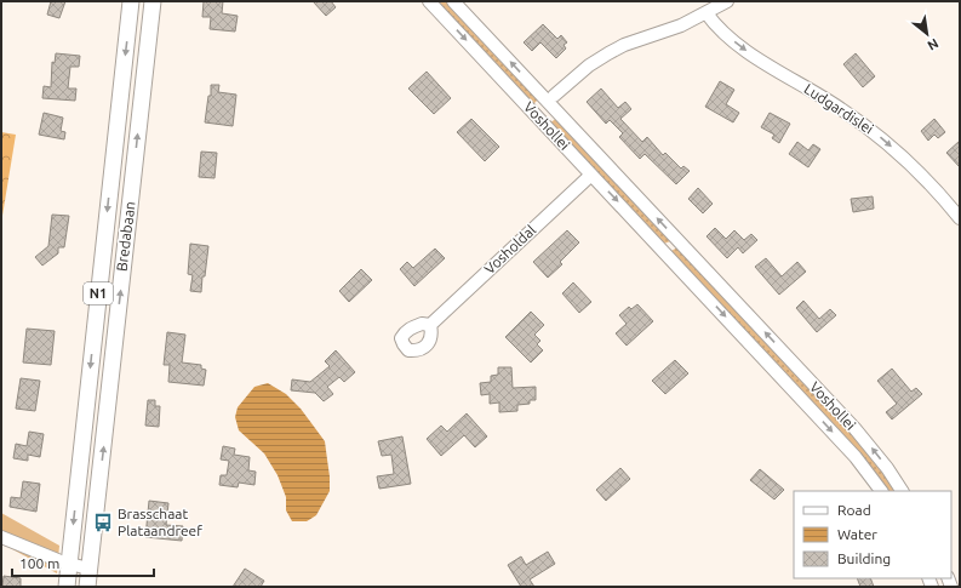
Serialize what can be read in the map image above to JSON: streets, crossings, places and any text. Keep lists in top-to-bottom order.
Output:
{
  "streets": {
    "main road": ["Bredabaan", "N1"],
    "street": ["Ludgardislei", "Voshollei", "Vosholdal"]
  },
  "crossings": [
    ["Voshollei", "Vosholdal"]
  ],
  "one_way": ["Ludgardislei"],
  "places": {
    "bus stop": ["Brasschaat Plataandreef"]
  },
  "legend": ["Road", "Water", "Building"],
  "scale_bar": "100 m",
  "north": "bottom right"
}
